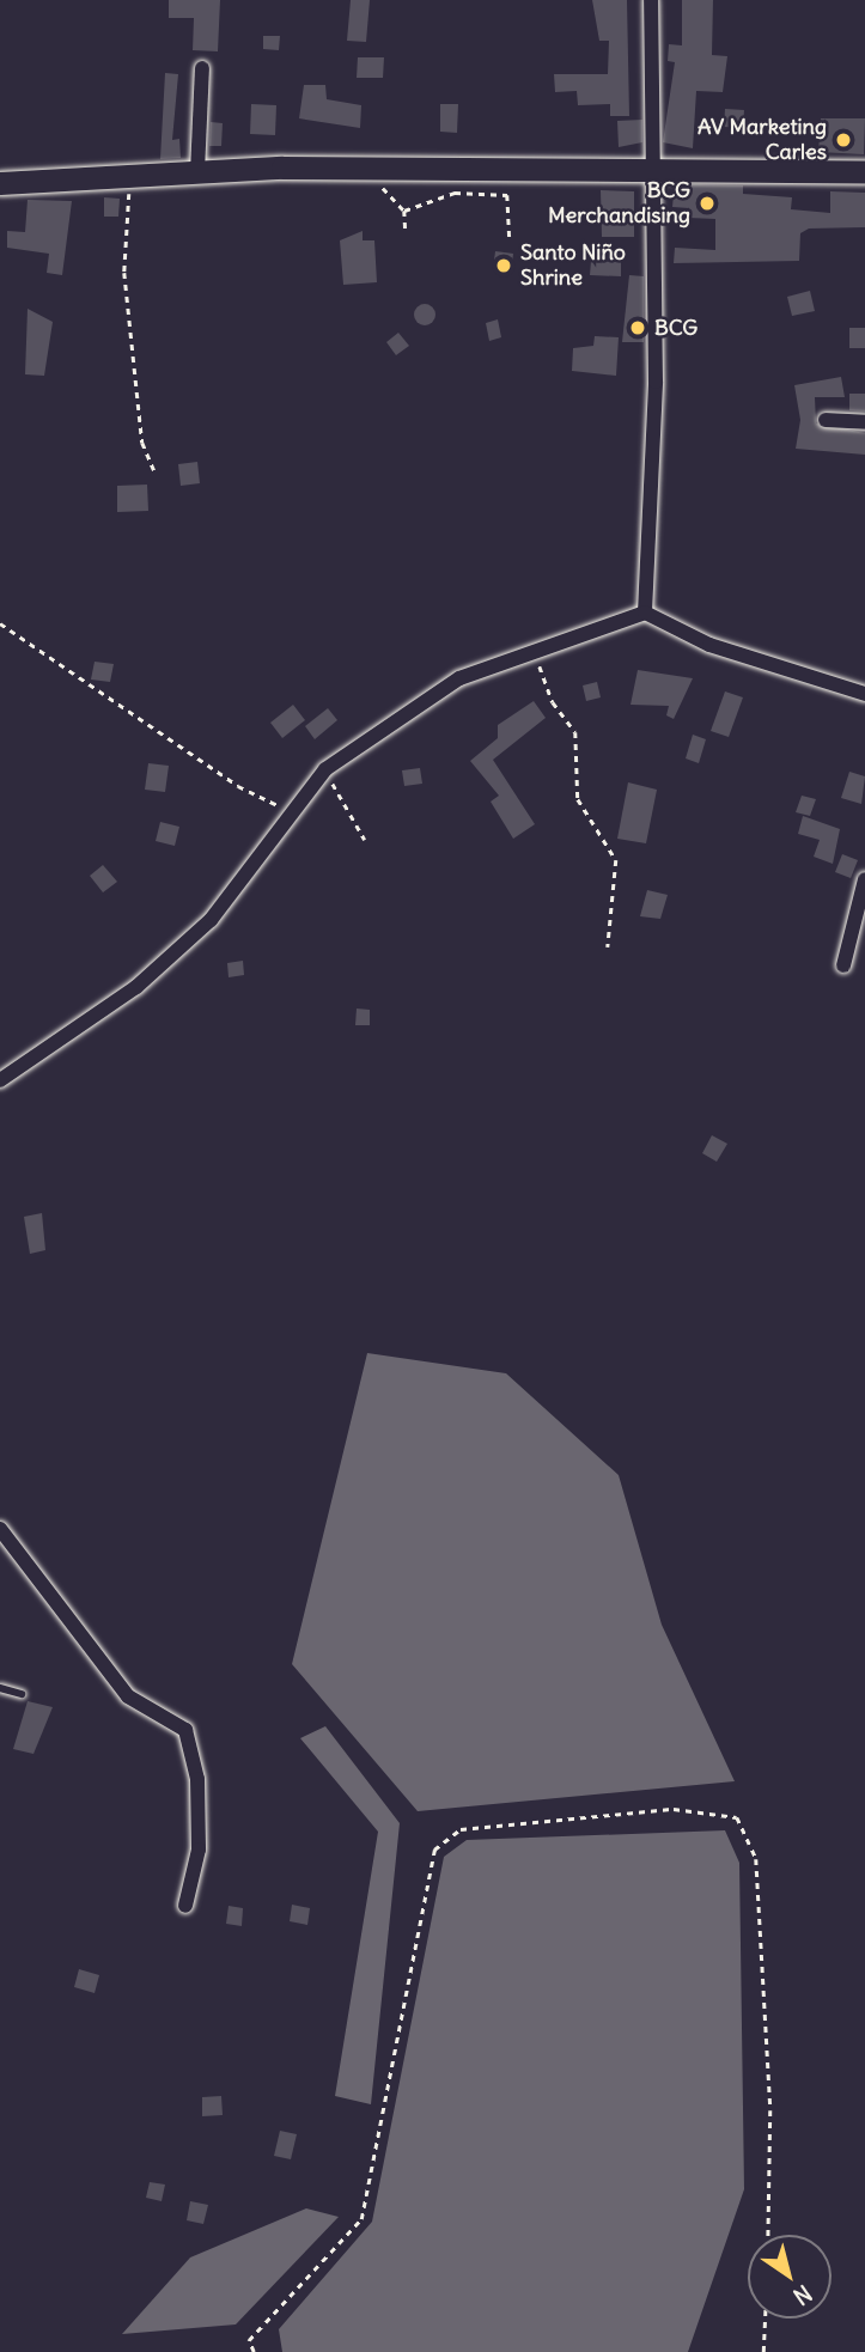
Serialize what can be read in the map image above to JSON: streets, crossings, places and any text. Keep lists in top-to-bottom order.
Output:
{
  "places": [
    "AV Marketing Carles",
    "BCG Merchandising",
    "Santo Niño Shrine",
    "BCG"
  ],
  "north": "bottom right"
}
